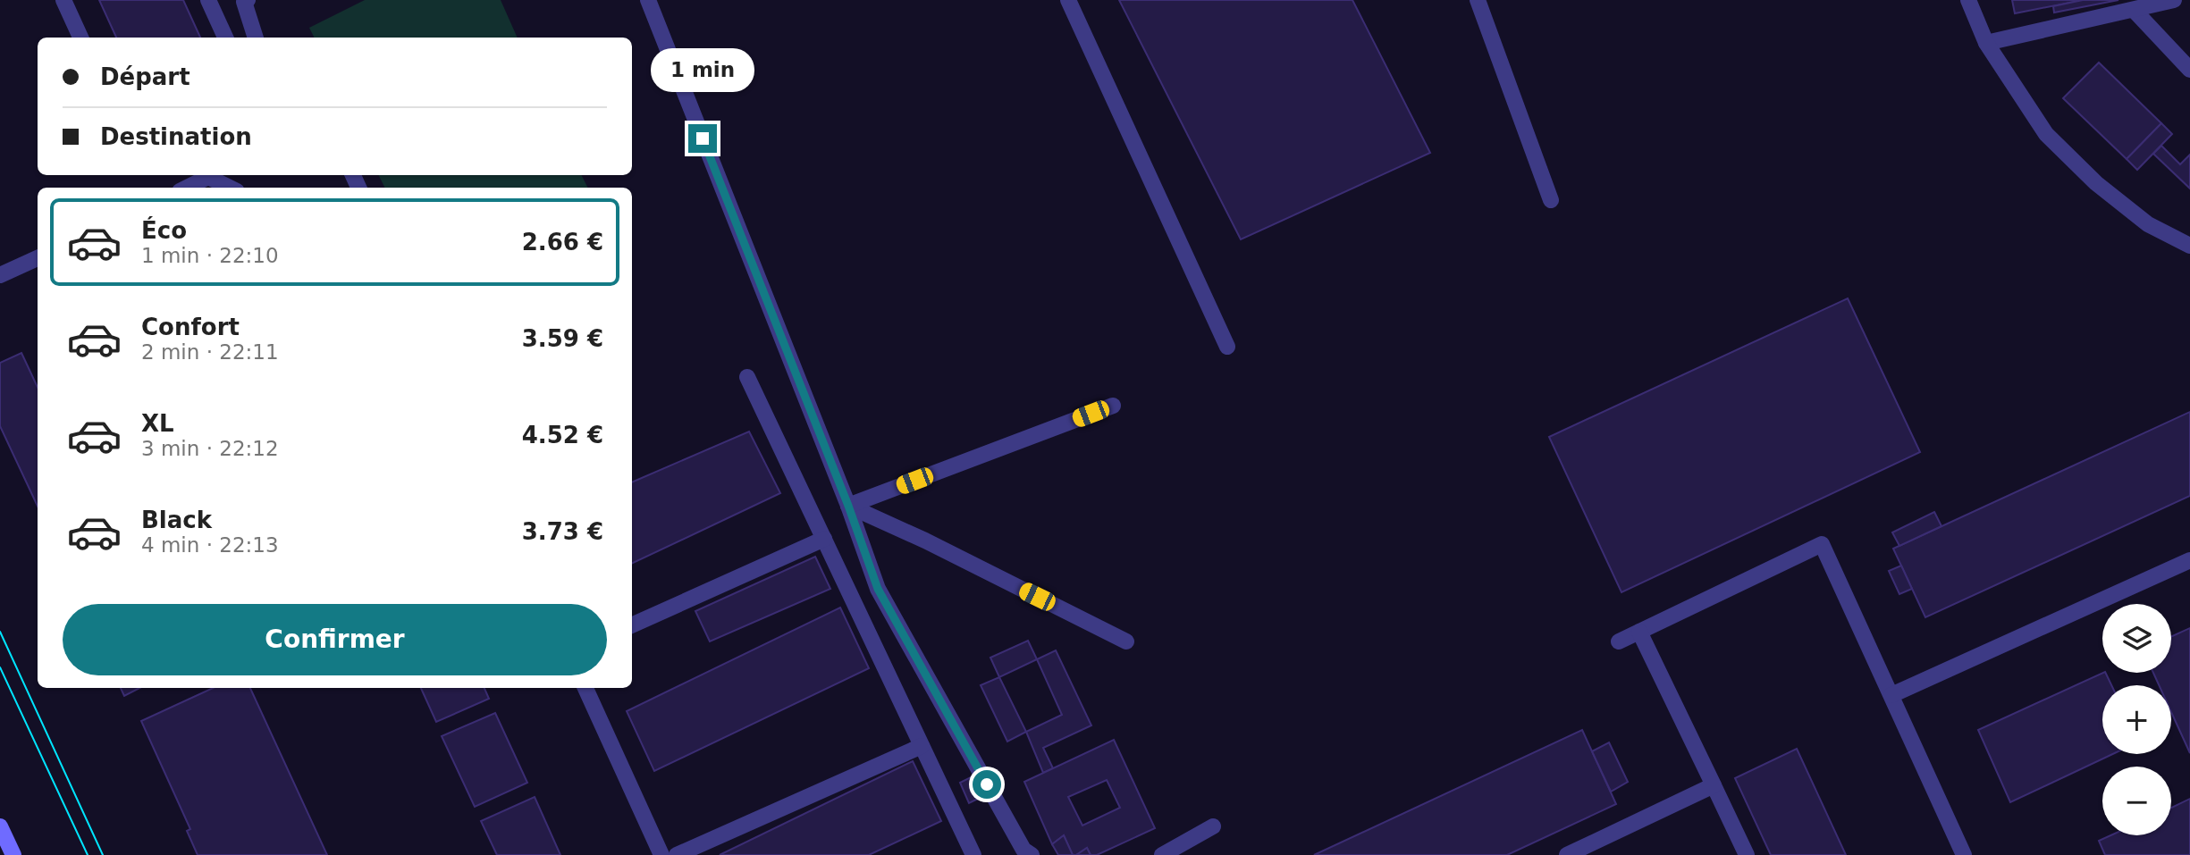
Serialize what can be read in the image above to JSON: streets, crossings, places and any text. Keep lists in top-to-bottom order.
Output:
{
  "page": {
    "banner": ["Départ", "Destination"],
    "bubble": "1 min",
    "list": [
      {
        "name": "Éco",
        "note": "1 min · 22:10",
        "value": "2.66 €"
      },
      {
        "name": "Confort",
        "note": "2 min · 22:11",
        "value": "3.59 €"
      },
      {
        "name": "XL",
        "note": "3 min · 22:12",
        "value": "4.52 €"
      },
      {
        "name": "Black",
        "note": "4 min · 22:13",
        "value": "3.73 €"
      }
    ],
    "buttons": "Confirmer",
    "map_buttons": ["+", "−"]
  }
}
